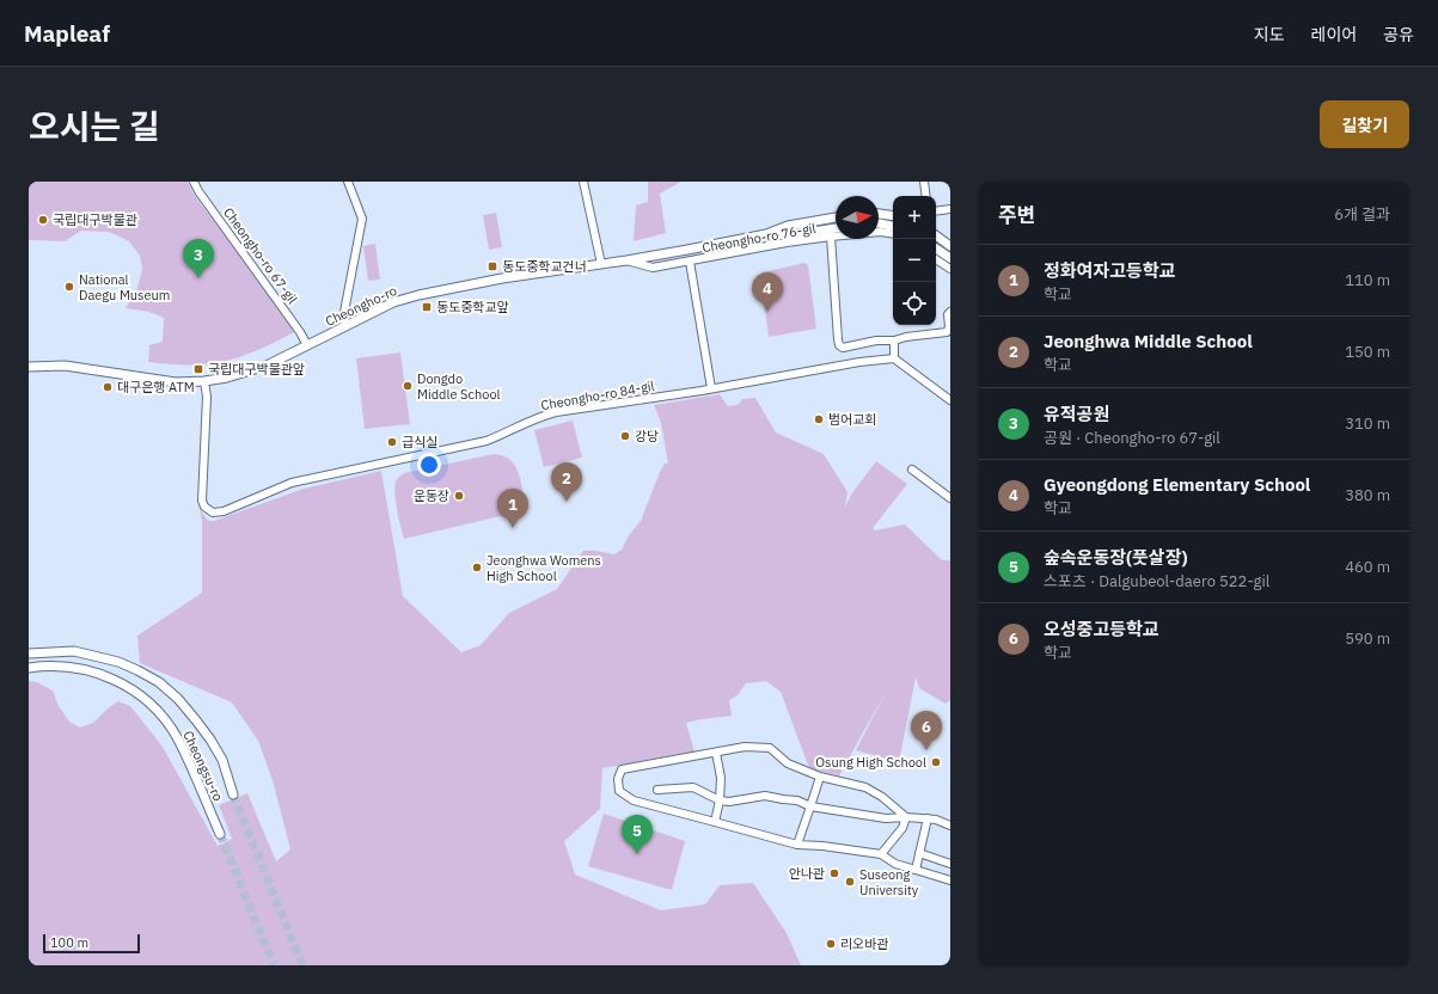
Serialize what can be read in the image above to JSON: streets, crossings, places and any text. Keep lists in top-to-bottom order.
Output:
{
  "streets": {
    "main road": ["Cheongho-ro", "Cheongsu-ro"],
    "street": ["Cheongho-ro 76-gil", "Cheongho-ro 67-gil", "Cheongho-ro 84-gil"]
  },
  "crossings": [
    ["Cheongho-ro 76-gil", "Cheongho-ro"],
    ["Cheongho-ro 67-gil", "Cheongho-ro"],
    ["Cheongho-ro", "Cheongho-ro 84-gil"]
  ],
  "places": {
    "other": [
      "국립대구박물관",
      "National Daegu Museum",
      "Dongdo Middle School",
      "대구은행 ATM",
      "범어교회",
      "강당",
      "급식실",
      "운동장",
      "Jeonghwa Womens High School",
      "Osung High School",
      "안나관",
      "Suseong University",
      "리오바관"
    ],
    "transit": ["동도중학교건너", "동도중학교앞", "국립대구박물관앞"]
  },
  "scale_bar": "100 m",
  "north": "right",
  "page": {
    "header": "Mapleaf",
    "nav": ["지도", "레이어", "공유"],
    "title": "오시는 길",
    "buttons": "길찾기",
    "heading": ["주변", "6개 결과"],
    "map_buttons": ["+", "−"],
    "pins": [
      "3",
      "4",
      "2",
      "1",
      "6",
      "5"
    ],
    "list": [
      {
        "mark": "1",
        "name": "정화여자고등학교",
        "note": "학교",
        "value": "110 m"
      },
      {
        "mark": "2",
        "name": "Jeonghwa Middle School",
        "note": "학교",
        "value": "150 m"
      },
      {
        "mark": "3",
        "name": "유적공원",
        "note": "공원 · Cheongho-ro 67-gil",
        "value": "310 m"
      },
      {
        "mark": "4",
        "name": "Gyeongdong Elementary School",
        "note": "학교",
        "value": "380 m"
      },
      {
        "mark": "5",
        "name": "숲속운동장(풋살장)",
        "note": "스포츠 · Dalgubeol-daero 522-gil",
        "value": "460 m"
      },
      {
        "mark": "6",
        "name": "오성중고등학교",
        "note": "학교",
        "value": "590 m"
      }
    ],
    "scale": "100 m"
  }
}
